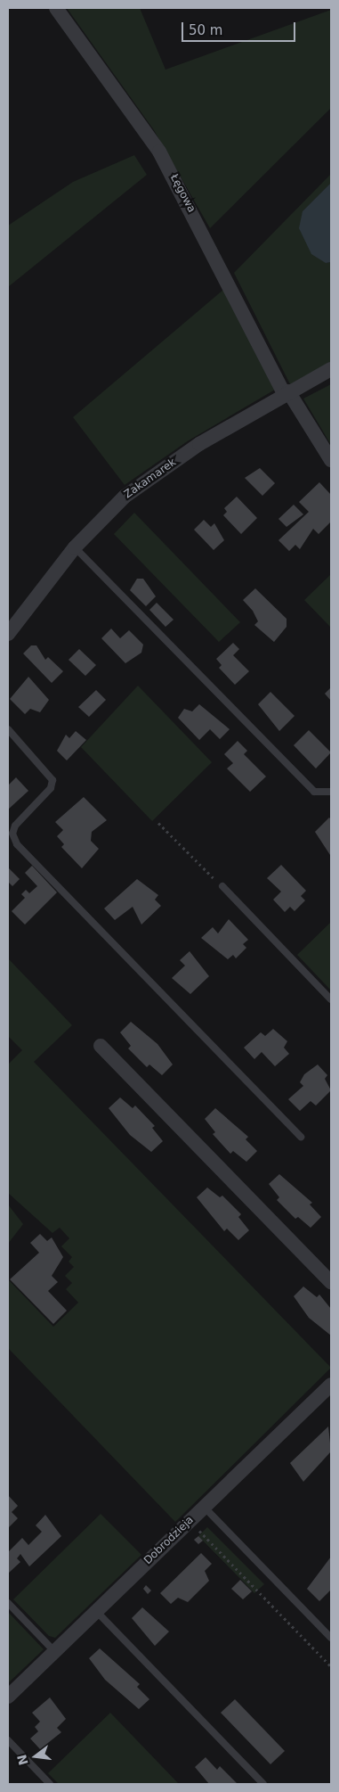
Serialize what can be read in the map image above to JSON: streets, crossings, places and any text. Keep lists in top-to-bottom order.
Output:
{
  "streets": {
    "street": ["Łęgowa", "Zakamarek", "Dobrodzieja"]
  },
  "crossings": [
    ["Łęgowa", "Zakamarek"]
  ],
  "scale_bar": "50 m",
  "north": "left"
}
